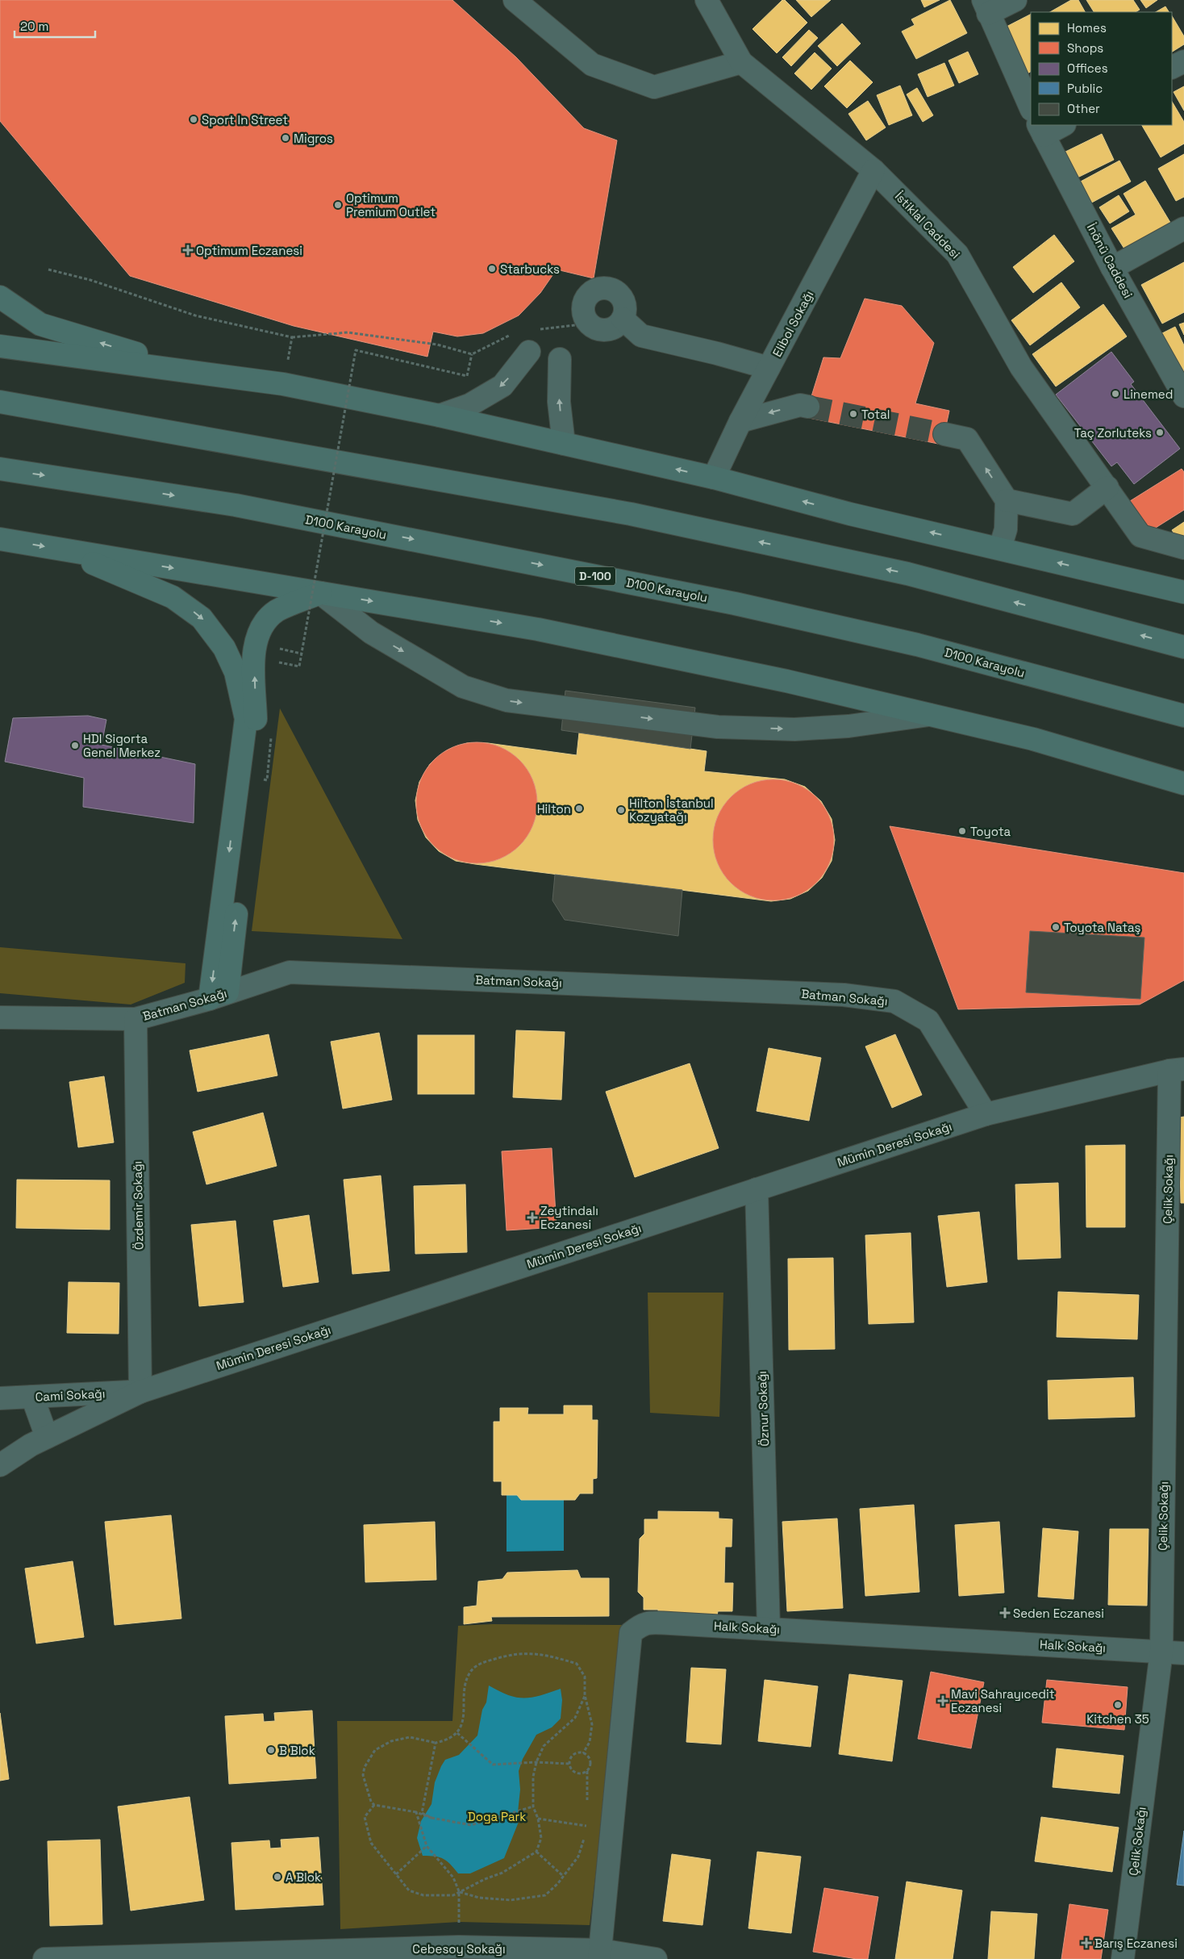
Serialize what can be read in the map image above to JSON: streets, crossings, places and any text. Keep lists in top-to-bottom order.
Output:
{
  "streets": {
    "highway": ["D100 Karayolu", "D-100"],
    "street": [
      "İstiklal Caddesi",
      "İnönü Caddesi",
      "Elibol Sokağı",
      "Batman Sokağı",
      "Mümin Deresi Sokağı",
      "Çelik Sokağı",
      "Özdemir Sokağı",
      "Cami Sokağı",
      "Öznur Sokağı",
      "Halk Sokağı",
      "Cebesoy Sokağı"
    ]
  },
  "crossings": [
    ["İstiklal Caddesi", "Elibol Sokağı"],
    ["Batman Sokağı", "Mümin Deresi Sokağı"],
    ["Batman Sokağı", "Özdemir Sokağı"],
    ["Mümin Deresi Sokağı", "Çelik Sokağı"],
    ["Mümin Deresi Sokağı", "Özdemir Sokağı"],
    ["Mümin Deresi Sokağı", "Cami Sokağı"],
    ["Mümin Deresi Sokağı", "Öznur Sokağı"],
    ["Çelik Sokağı", "Halk Sokağı"],
    ["Özdemir Sokağı", "Cami Sokağı"],
    ["Öznur Sokağı", "Halk Sokağı"],
    ["Halk Sokağı", "Cebesoy Sokağı"]
  ],
  "parks": ["Doga Park"],
  "places": {
    "other": [
      "Sport In Street",
      "Migros",
      "Optimum Premium Outlet",
      "Starbucks",
      "Linemed",
      "Total",
      "Taç Zorluteks",
      "HDI Sigorta Genel Merkez",
      "Hilton",
      "Hilton İstanbul Kozyatağı",
      "Toyota",
      "Toyota Nataş",
      "Kitchen 35",
      "B Blok",
      "A Blok"
    ],
    "health": [
      "Optimum Eczanesi",
      "Zeytindalı Eczanesi",
      "Seden Eczanesi",
      "Mavi Sahrayıcedit Eczanesi",
      "Barış Eczanesi"
    ]
  },
  "legend": [
    "Homes",
    "Shops",
    "Offices",
    "Public",
    "Other"
  ],
  "scale_bar": "20 m"
}
